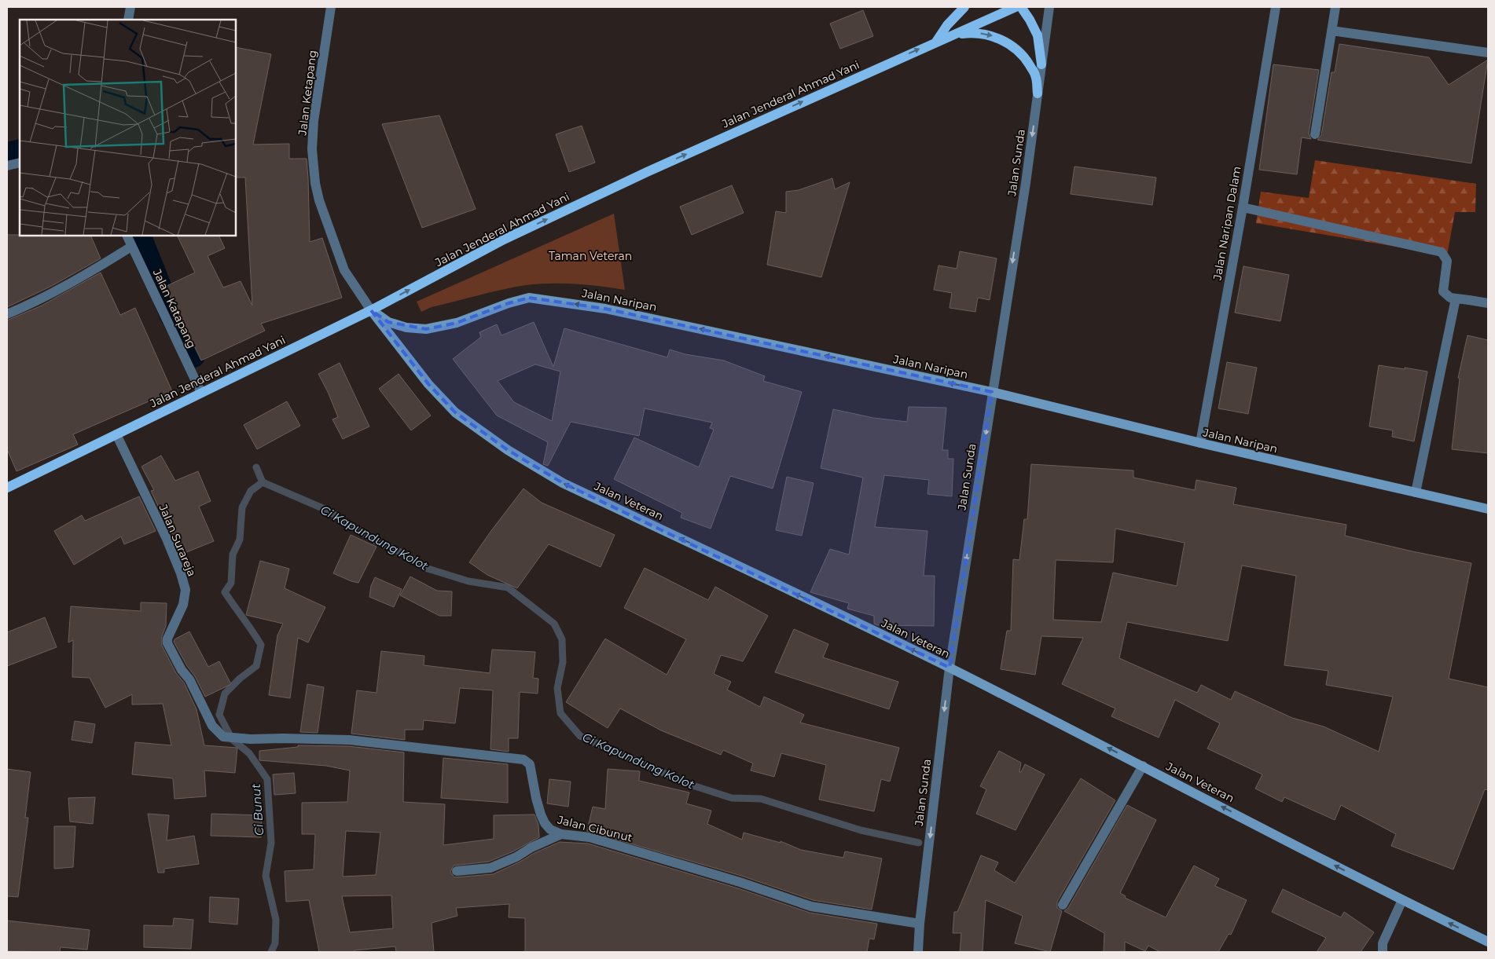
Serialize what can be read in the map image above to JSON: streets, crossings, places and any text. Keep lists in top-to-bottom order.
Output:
{
  "streets": {
    "main road": ["Jalan Jenderal Ahmad Yani", "Jalan Naripan", "Jalan Veteran"],
    "street": [
      "Jalan Ketapang",
      "Jalan Sunda",
      "Jalan Naripan Dalam",
      "Jalan Katapang",
      "Jalan Surareja",
      "Jalan Cibunut"
    ]
  },
  "crossings": [
    ["Jalan Ketapang", "Jalan Jenderal Ahmad Yani"],
    ["Jalan Ketapang", "Jalan Naripan"],
    ["Jalan Ketapang", "Jalan Veteran"],
    ["Jalan Jenderal Ahmad Yani", "Jalan Naripan"],
    ["Jalan Jenderal Ahmad Yani", "Jalan Katapang"],
    ["Jalan Jenderal Ahmad Yani", "Jalan Veteran"],
    ["Jalan Jenderal Ahmad Yani", "Jalan Surareja"],
    ["Jalan Sunda", "Jalan Naripan"],
    ["Jalan Sunda", "Jalan Veteran"],
    ["Jalan Sunda", "Jalan Cibunut"],
    ["Jalan Naripan Dalam", "Jalan Naripan"],
    ["Jalan Naripan", "Jalan Veteran"],
    ["Jalan Surareja", "Jalan Cibunut"]
  ],
  "one_way": [
    "Jalan Jenderal Ahmad Yani",
    "Jalan Sunda",
    "Jalan Naripan",
    "Jalan Veteran"
  ],
  "water": ["Ci Kapundung Kolot", "Ci Bunut"],
  "parks": ["Taman Veteran"]
}
